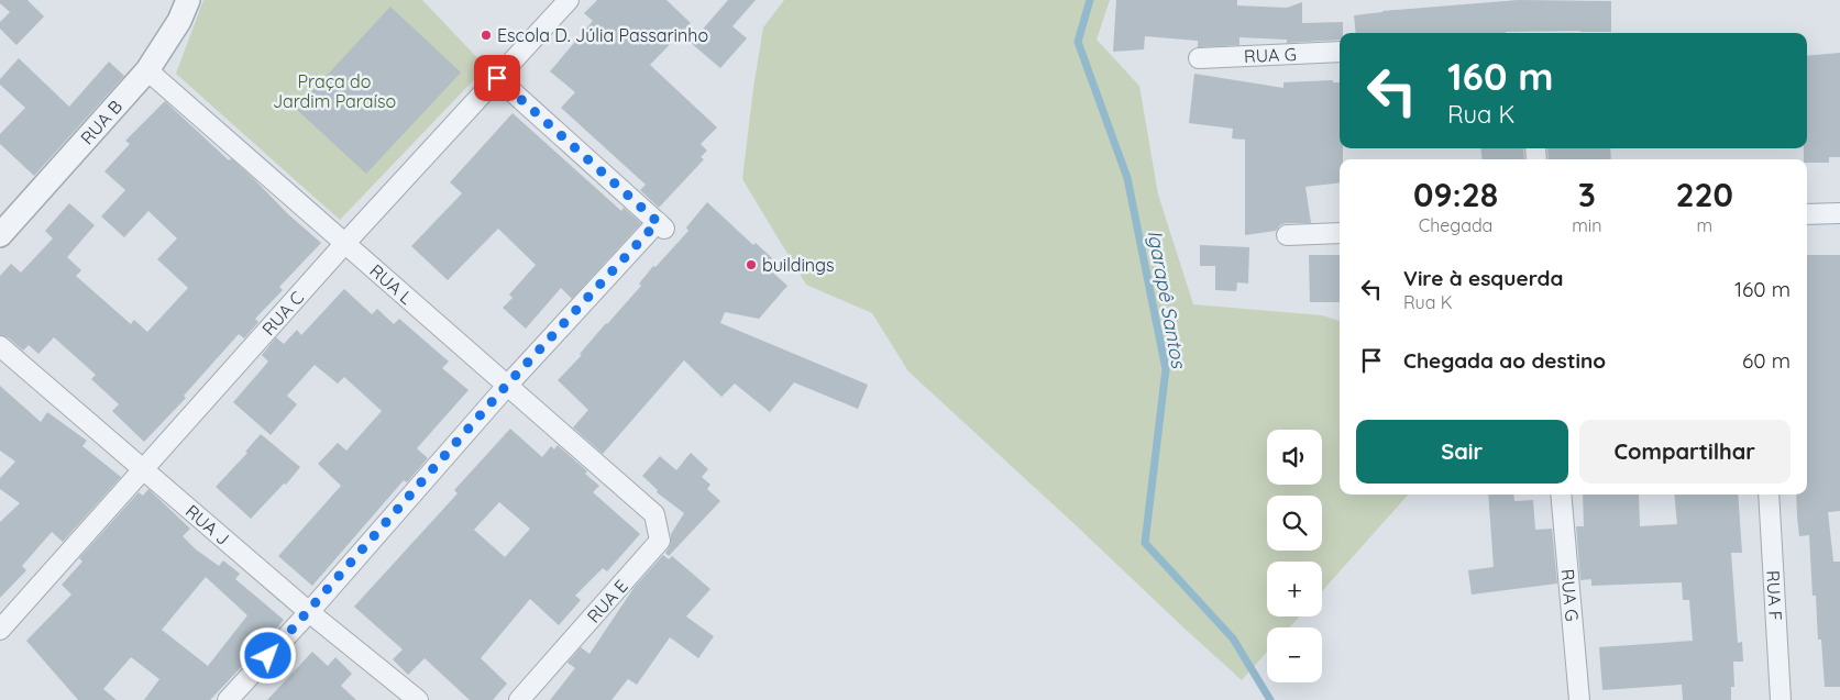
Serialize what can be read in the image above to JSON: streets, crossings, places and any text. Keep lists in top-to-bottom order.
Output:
{
  "streets": {
    "street": [
      "RUA G",
      "RUA B",
      "RUA L",
      "RUA C",
      "RUA J",
      "RUA F",
      "RUA E"
    ]
  },
  "crossings": [
    ["RUA B", "RUA L"],
    ["RUA L", "RUA C"],
    ["RUA L", "RUA E"],
    ["RUA C", "RUA J"]
  ],
  "water": ["Igarapê Santos"],
  "parks": ["Praça do Jardim Paraíso"],
  "places": ["Escola D. Júlia Passarinho", "buildings"],
  "page": {
    "turn": ["160 m", "Rua K"],
    "eta": [
      "09:28",
      "Chegada",
      "3",
      "min",
      "220",
      "m"
    ],
    "list": [
      {
        "name": "Vire à esquerda",
        "note": "Rua K",
        "value": "160 m"
      },
      {
        "name": "Chegada ao destino",
        "value": "60 m"
      }
    ],
    "buttons": ["Sair", "Compartilhar"],
    "map_buttons": ["+", "−"]
  }
}
